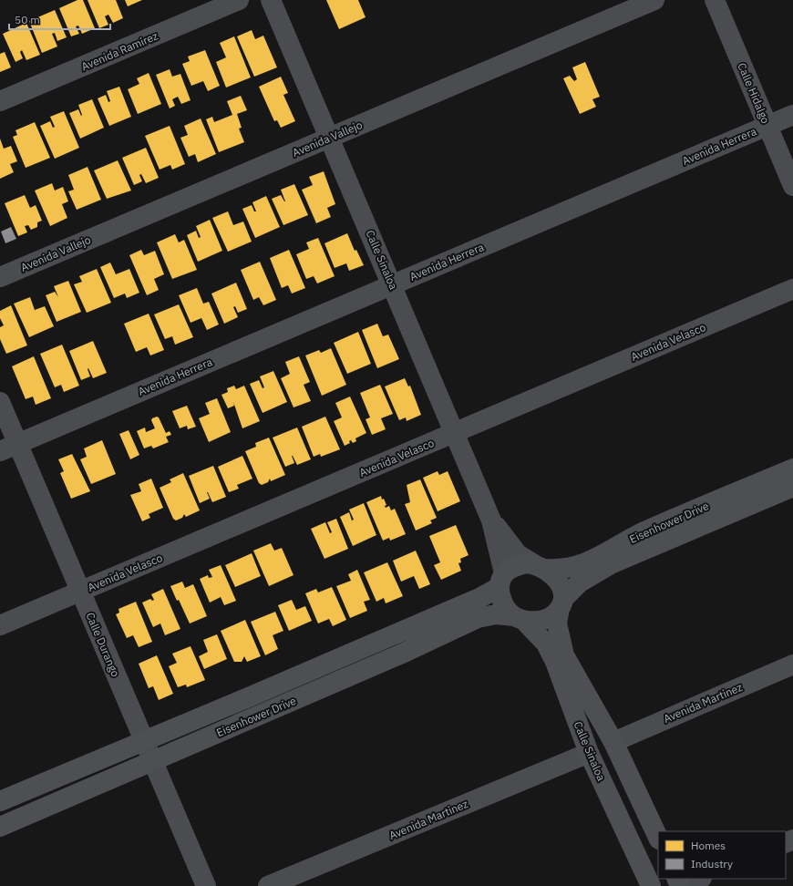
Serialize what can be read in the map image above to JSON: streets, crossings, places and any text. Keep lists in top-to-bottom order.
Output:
{
  "streets": {
    "main road": ["Calle Sinaloa", "Eisenhower Drive"],
    "street": [
      "Avenida Ramirez",
      "Calle Hidalgo",
      "Avenida Vallejo",
      "Avenida Herrera",
      "Avenida Velasco",
      "Calle Durango",
      "Avenida Martinez"
    ]
  },
  "crossings": [
    ["Calle Hidalgo", "Avenida Herrera"],
    ["Avenida Vallejo", "Calle Sinaloa"],
    ["Avenida Herrera", "Calle Sinaloa"],
    ["Avenida Herrera", "Calle Durango"],
    ["Calle Sinaloa", "Avenida Velasco"],
    ["Calle Sinaloa", "Eisenhower Drive"],
    ["Calle Sinaloa", "Avenida Martinez"],
    ["Avenida Velasco", "Calle Durango"],
    ["Eisenhower Drive", "Calle Durango"]
  ],
  "legend": ["Homes", "Industry"],
  "scale_bar": "50 m"
}
